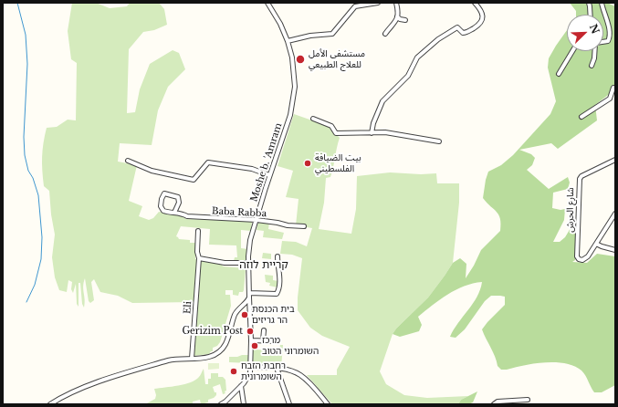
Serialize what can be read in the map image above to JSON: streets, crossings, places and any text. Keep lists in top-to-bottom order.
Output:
{
  "streets": {
    "street": [
      "Moshe b. 'Amram",
      "شارع الحرش",
      "Baba Rabba",
      "Eli"
    ]
  },
  "crossings": [
    ["Moshe b. 'Amram", "Baba Rabba"]
  ],
  "districts": ["קריית לוזה"],
  "places": [
    "مستشفى الأمل للعلاج الطبيعي",
    "بيت الضيافة الفلسطيني",
    "בית הכנסת הר גריזים",
    "Gerizim Post",
    "מרכז השומרוני הטוב",
    "רחבת הזבח השומרונית"
  ],
  "north": "top right"
}
